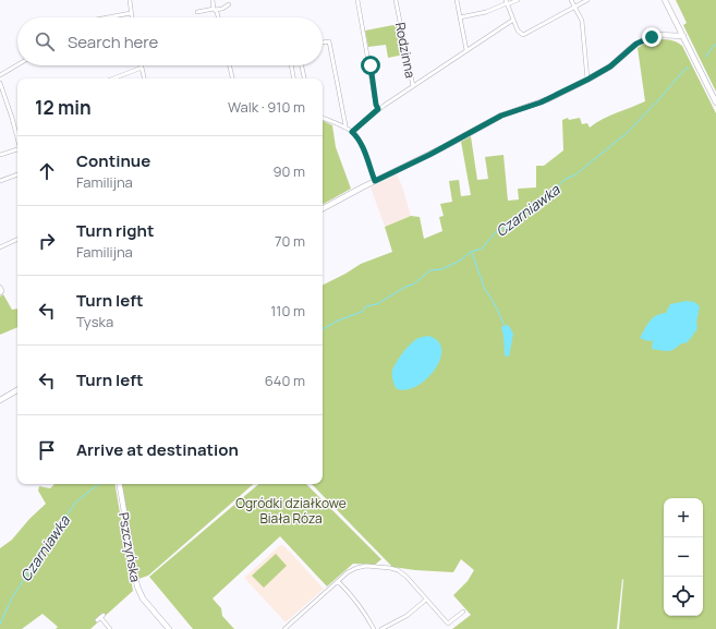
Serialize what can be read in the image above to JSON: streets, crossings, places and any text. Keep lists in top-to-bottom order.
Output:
{
  "streets": {
    "street": ["Rodzinna", "Pszczyńska"]
  },
  "water": ["Czarniawka"],
  "parks": ["Ogródki działkowe Biała Róza"],
  "page": {
    "search": "Search here",
    "heading": ["12 min", "Walk · 910 m"],
    "list": [
      ["Continue", "Familijna", "90 m"],
      ["Turn right", "Familijna", "70 m"],
      ["Turn left", "Tyska", "110 m"],
      ["Turn left", "640 m"],
      "Arrive at destination"
    ],
    "map_buttons": ["+", "−"]
  }
}
